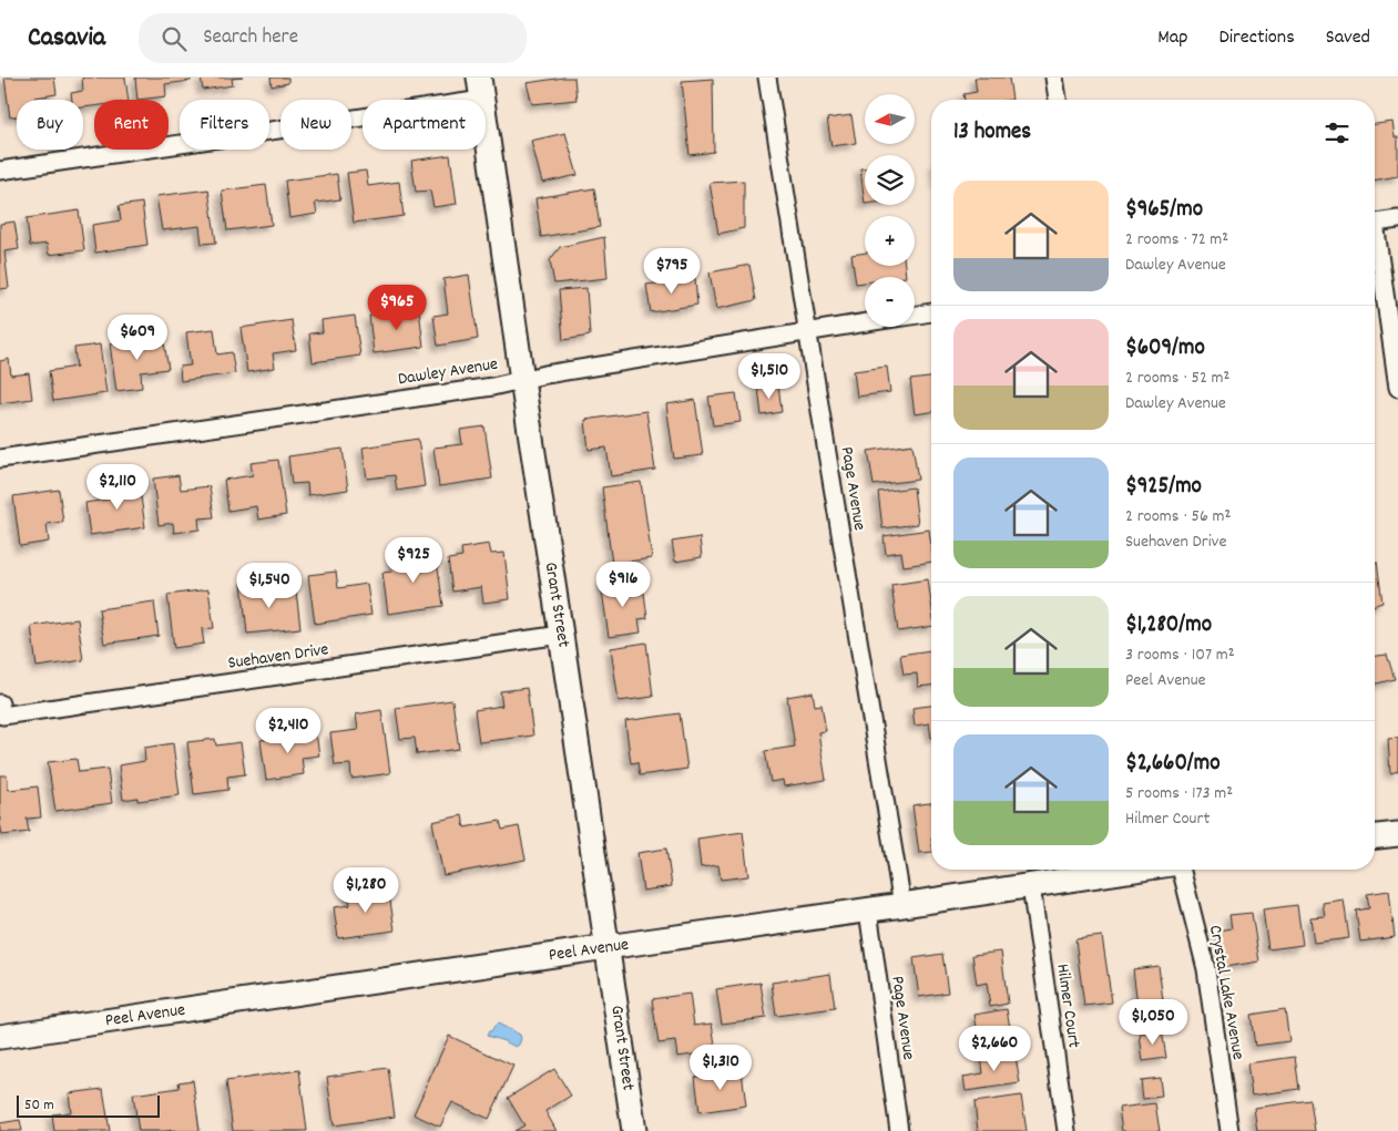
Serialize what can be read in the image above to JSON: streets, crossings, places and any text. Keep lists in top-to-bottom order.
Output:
{
  "streets": {
    "street": [
      "Dawley Avenue",
      "Page Avenue",
      "Grant Street",
      "Suehaven Drive",
      "Peel Avenue",
      "Crystal Lake Avenue",
      "Hilmer Court"
    ]
  },
  "crossings": [
    ["Dawley Avenue", "Page Avenue"],
    ["Dawley Avenue", "Grant Street"],
    ["Page Avenue", "Peel Avenue"],
    ["Grant Street", "Suehaven Drive"],
    ["Grant Street", "Peel Avenue"],
    ["Peel Avenue", "Hilmer Court"]
  ],
  "scale_bar": "50 m",
  "north": "left",
  "page": {
    "header": "Casavia",
    "search": "Search here",
    "nav": ["Map", "Directions", "Saved"],
    "map_buttons": ["+", "−"],
    "chip": [
      "Buy",
      "Rent",
      "Filters",
      "New",
      "Apartment"
    ],
    "heading": "13 homes",
    "list": [
      {
        "name": "$965/mo",
        "note": "2 rooms · 72 m² · Dawley Avenue"
      },
      {
        "name": "$609/mo",
        "note": "2 rooms · 52 m² · Dawley Avenue"
      },
      {
        "name": "$925/mo",
        "note": "2 rooms · 56 m² · Suehaven Drive"
      },
      {
        "name": "$1,280/mo",
        "note": "3 rooms · 107 m² · Peel Avenue"
      },
      {
        "name": "$2,660/mo",
        "note": "5 rooms · 173 m² · Hilmer Court"
      }
    ],
    "price": [
      "$795",
      "$965",
      "$609",
      "$1,510",
      "$2,110",
      "$925",
      "$916",
      "$1,540",
      "$2,410",
      "$1,280",
      "$1,050",
      "$2,660",
      "$1,310"
    ],
    "scale": "50 m"
  }
}
